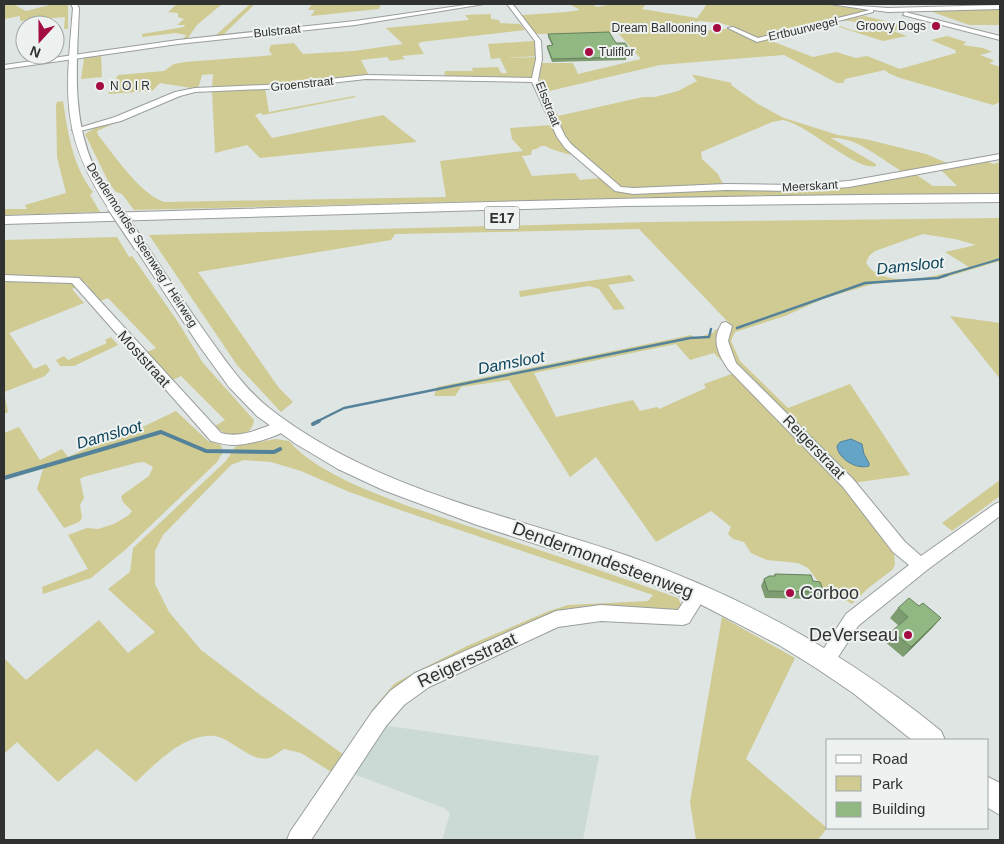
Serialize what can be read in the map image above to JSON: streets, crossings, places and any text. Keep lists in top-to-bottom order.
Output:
{
  "streets": {
    "highway": ["E17"],
    "main road": ["Dendermondse Steenweg / Heirweg", "Dendermondesteenweg"],
    "street": [
      "Ertbuurwegel",
      "Bulstraat",
      "Groenstraat",
      "Elsstraat",
      "Meerskant",
      "Moststraat",
      "Reigerstraat",
      "Reigersstraat"
    ]
  },
  "crossings": [
    ["Bulstraat", "Dendermondse Steenweg / Heirweg"],
    ["Groenstraat", "Elsstraat"],
    ["Groenstraat", "Dendermondse Steenweg / Heirweg"],
    ["Elsstraat", "Meerskant"],
    ["Dendermondse Steenweg / Heirweg", "Moststraat"],
    ["Dendermondse Steenweg / Heirweg", "Dendermondesteenweg"],
    ["Moststraat", "Dendermondesteenweg"],
    ["Dendermondesteenweg", "Reigersstraat"]
  ],
  "water": ["Damsloot"],
  "places": [
    "Groovy Dogs",
    "Dream Ballooning",
    "Tuliflor",
    "N O I R",
    "Corboo",
    "DeVerseau"
  ],
  "legend": ["Road", "Park", "Building"],
  "north": "bottom"
}
